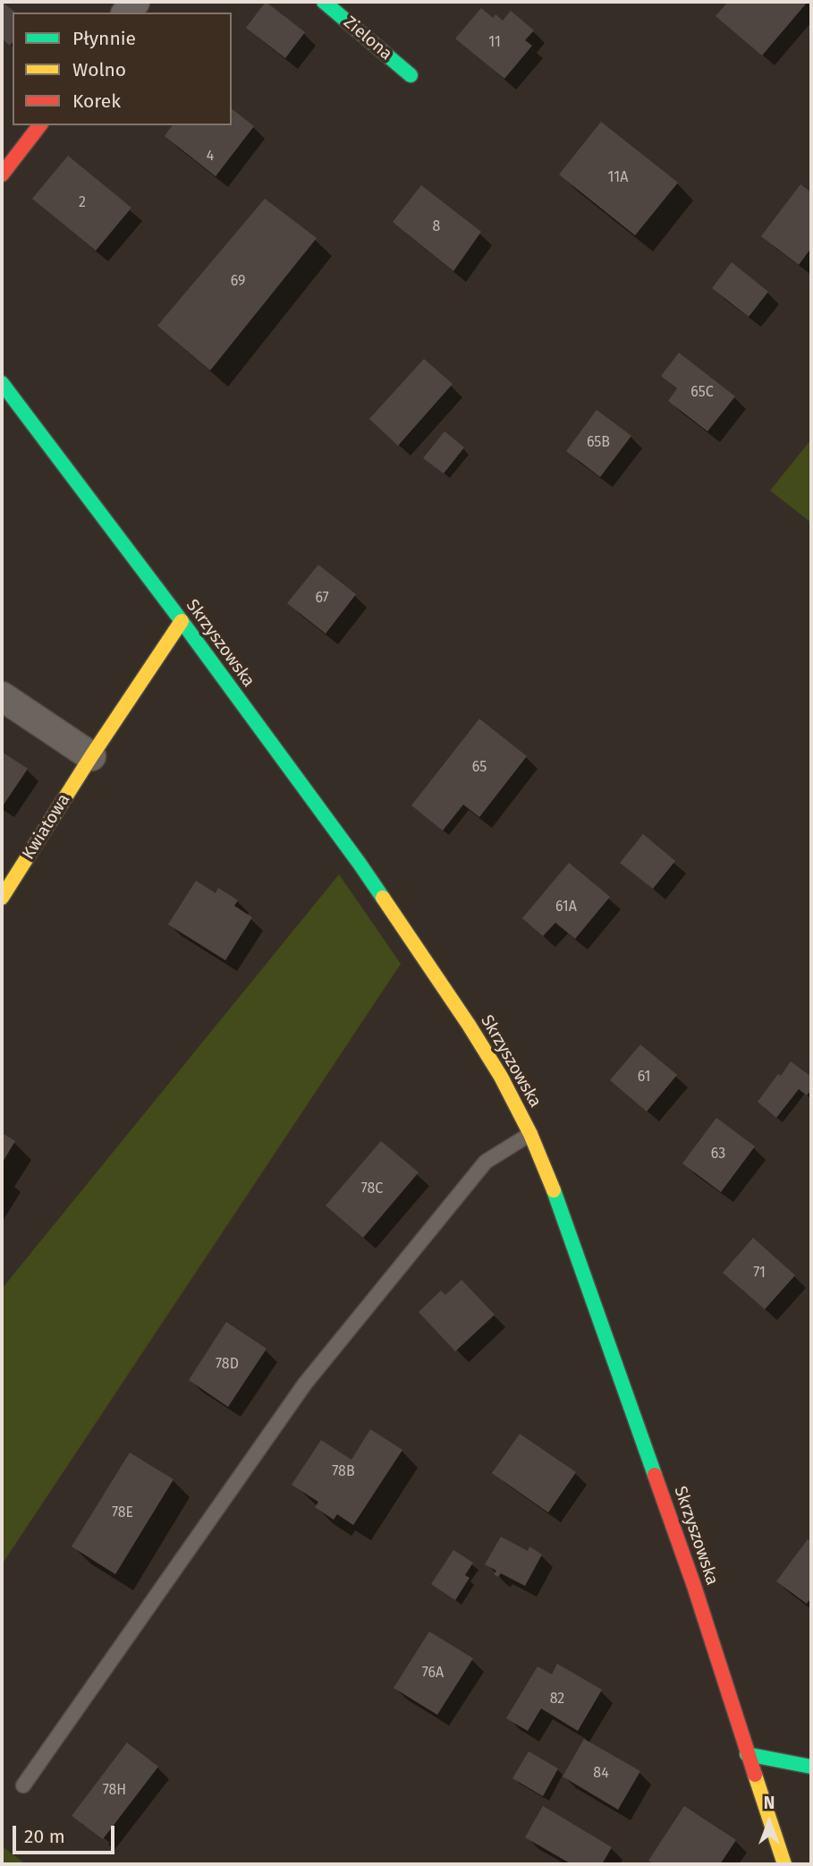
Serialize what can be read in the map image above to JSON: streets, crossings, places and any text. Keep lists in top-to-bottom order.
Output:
{
  "streets": {
    "street": ["Zielona", "Skrzyszowska", "Kwiatowa"]
  },
  "crossings": [
    ["Skrzyszowska", "Kwiatowa"]
  ],
  "house_numbers": [
    "11",
    "4",
    "11A",
    "2",
    "8",
    "69",
    "65C",
    "65B",
    "67",
    "65",
    "61A",
    "61",
    "63",
    "78C",
    "71",
    "78D",
    "78B",
    "78E",
    "76A",
    "82",
    "84",
    "78H"
  ],
  "legend": ["Płynnie", "Wolno", "Korek"],
  "scale_bar": "20 m",
  "north": "top"
}
